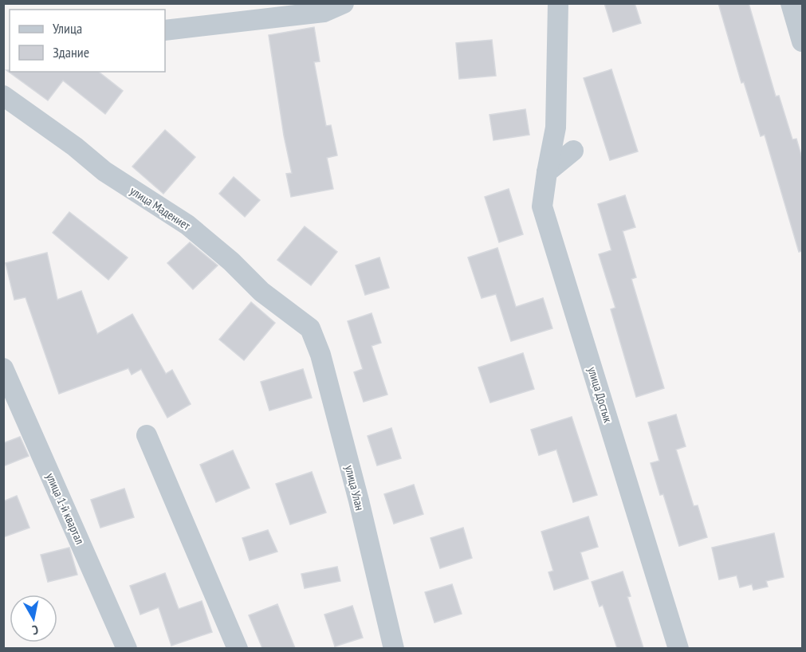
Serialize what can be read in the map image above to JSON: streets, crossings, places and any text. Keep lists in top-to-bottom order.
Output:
{
  "streets": {
    "street": [
      "улица Мадениет",
      "улица Достык",
      "улица Улан",
      "улица 1-й квартал"
    ]
  },
  "crossings": [
    ["улица Мадениет", "улица Улан"]
  ],
  "legend": ["Улица", "Здание"],
  "north": "bottom"
}
